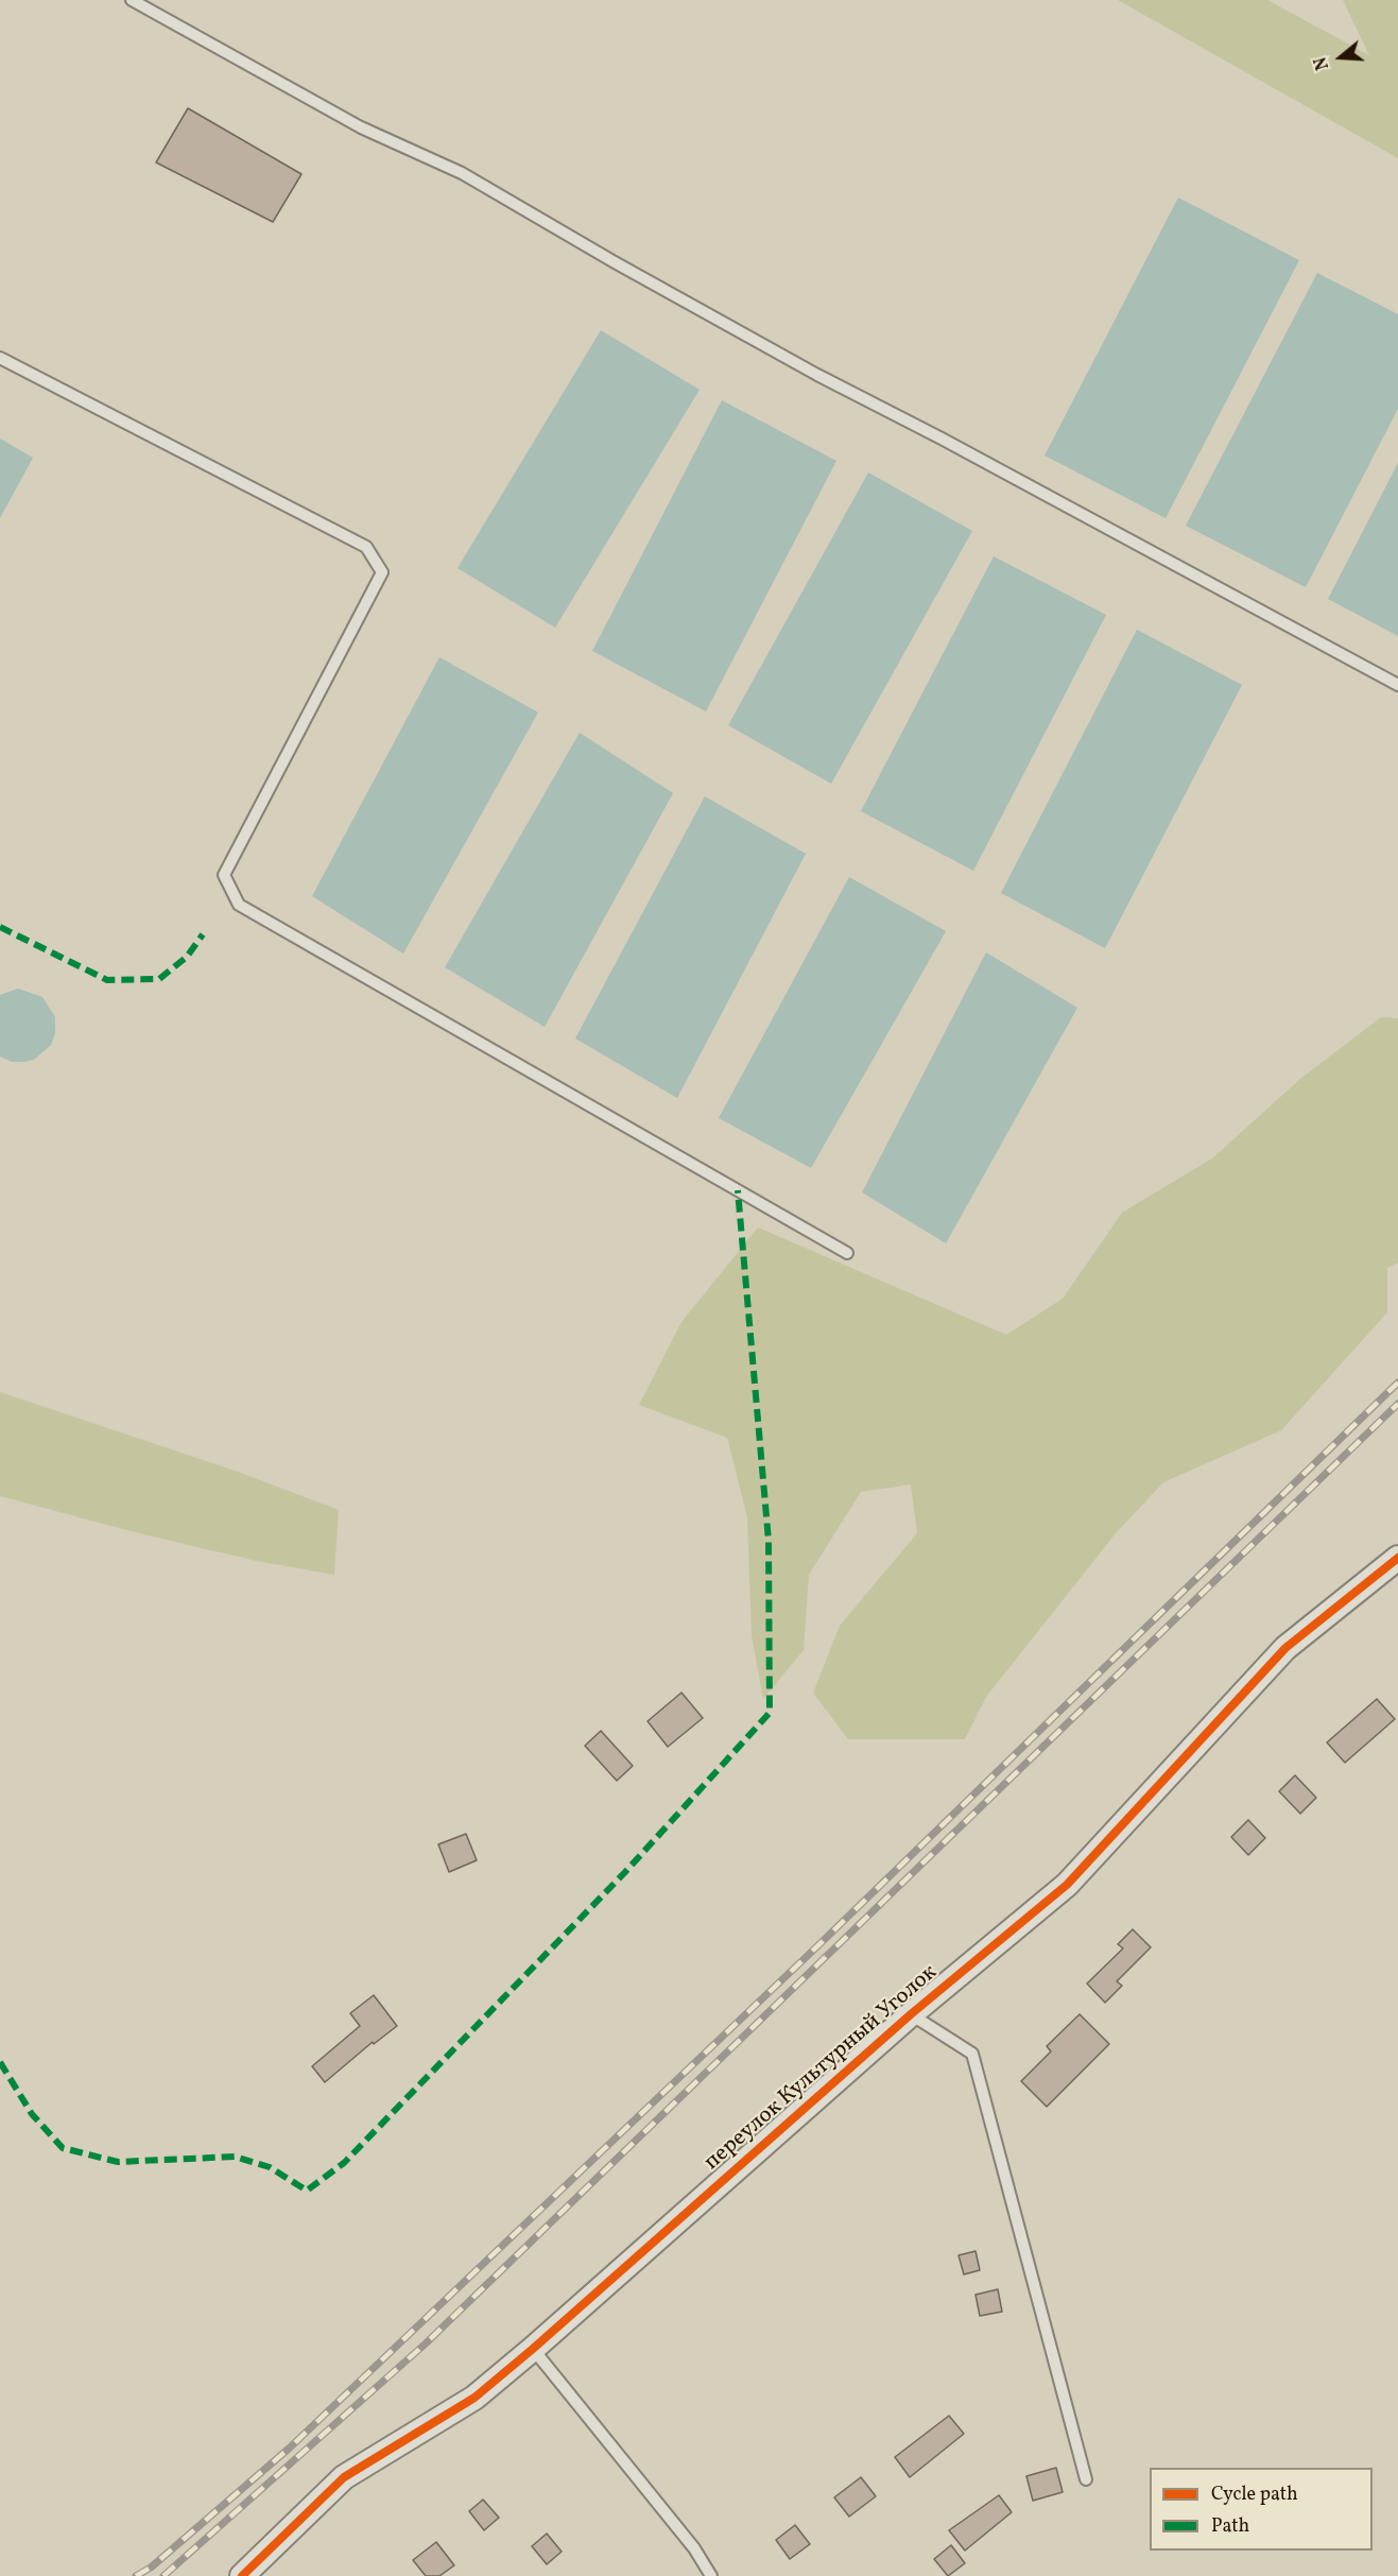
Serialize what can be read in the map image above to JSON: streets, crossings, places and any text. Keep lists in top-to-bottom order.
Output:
{
  "streets": {
    "street": ["переулок Культурный Уголок"]
  },
  "legend": ["Cycle path", "Path"],
  "north": "left"
}
